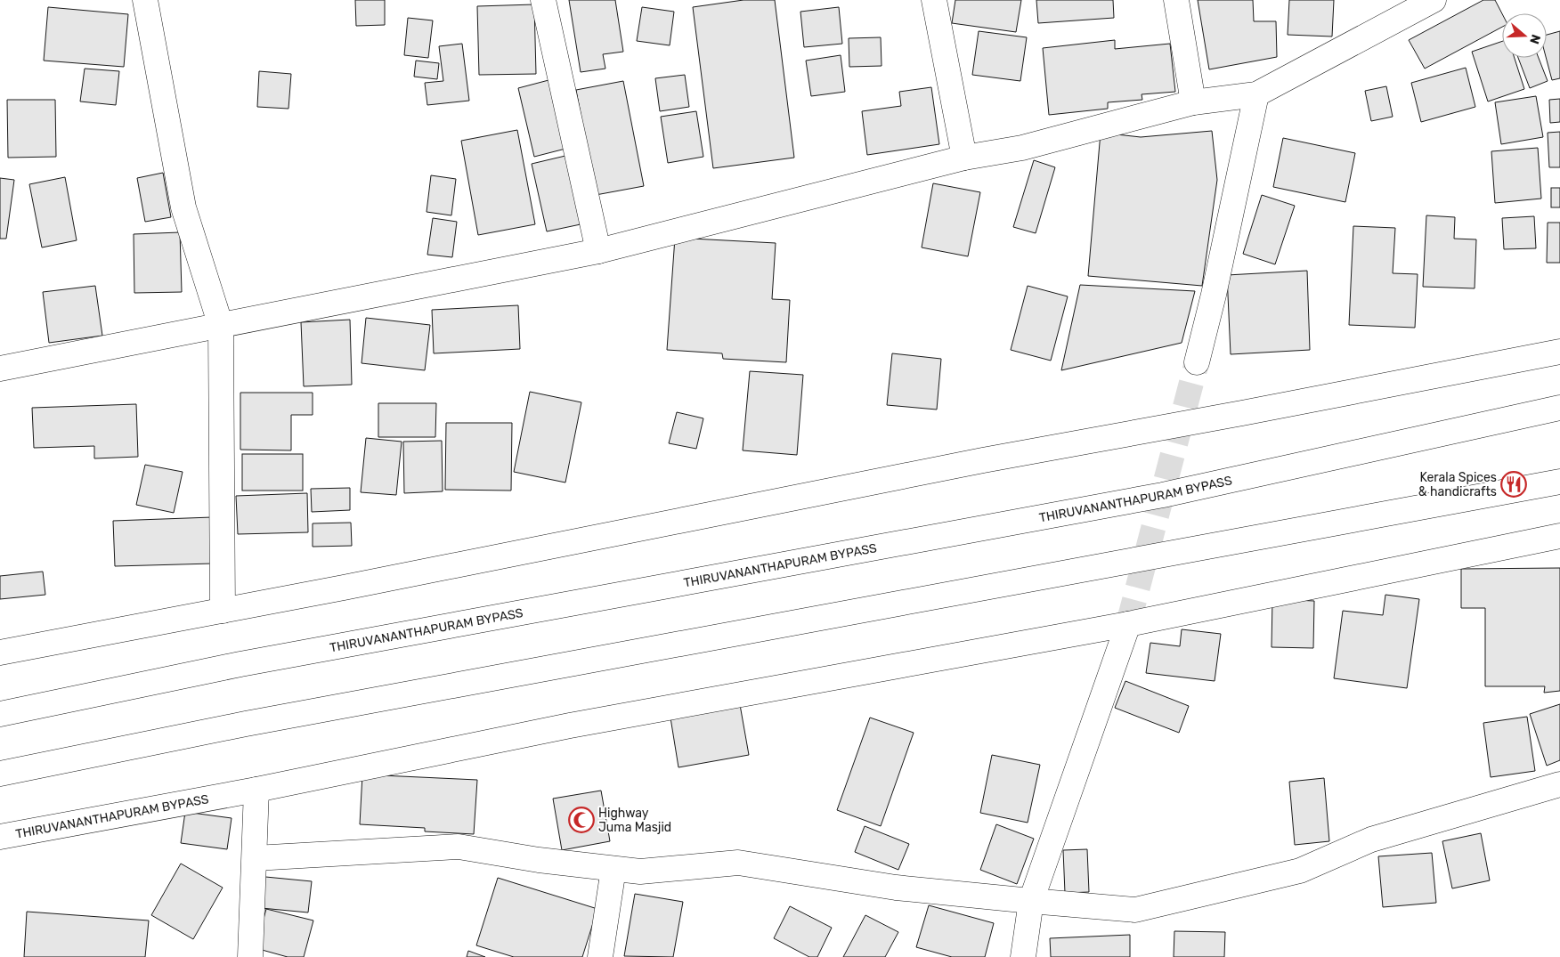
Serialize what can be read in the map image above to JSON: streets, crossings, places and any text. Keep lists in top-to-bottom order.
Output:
{
  "streets": {
    "main road": ["THIRUVANANTHAPURAM BYPASS"]
  },
  "places": {
    "restaurant": ["Kerala Spices & handicrafts"],
    "mosque": ["Highway Juma Masjid"]
  },
  "north": "right"
}
